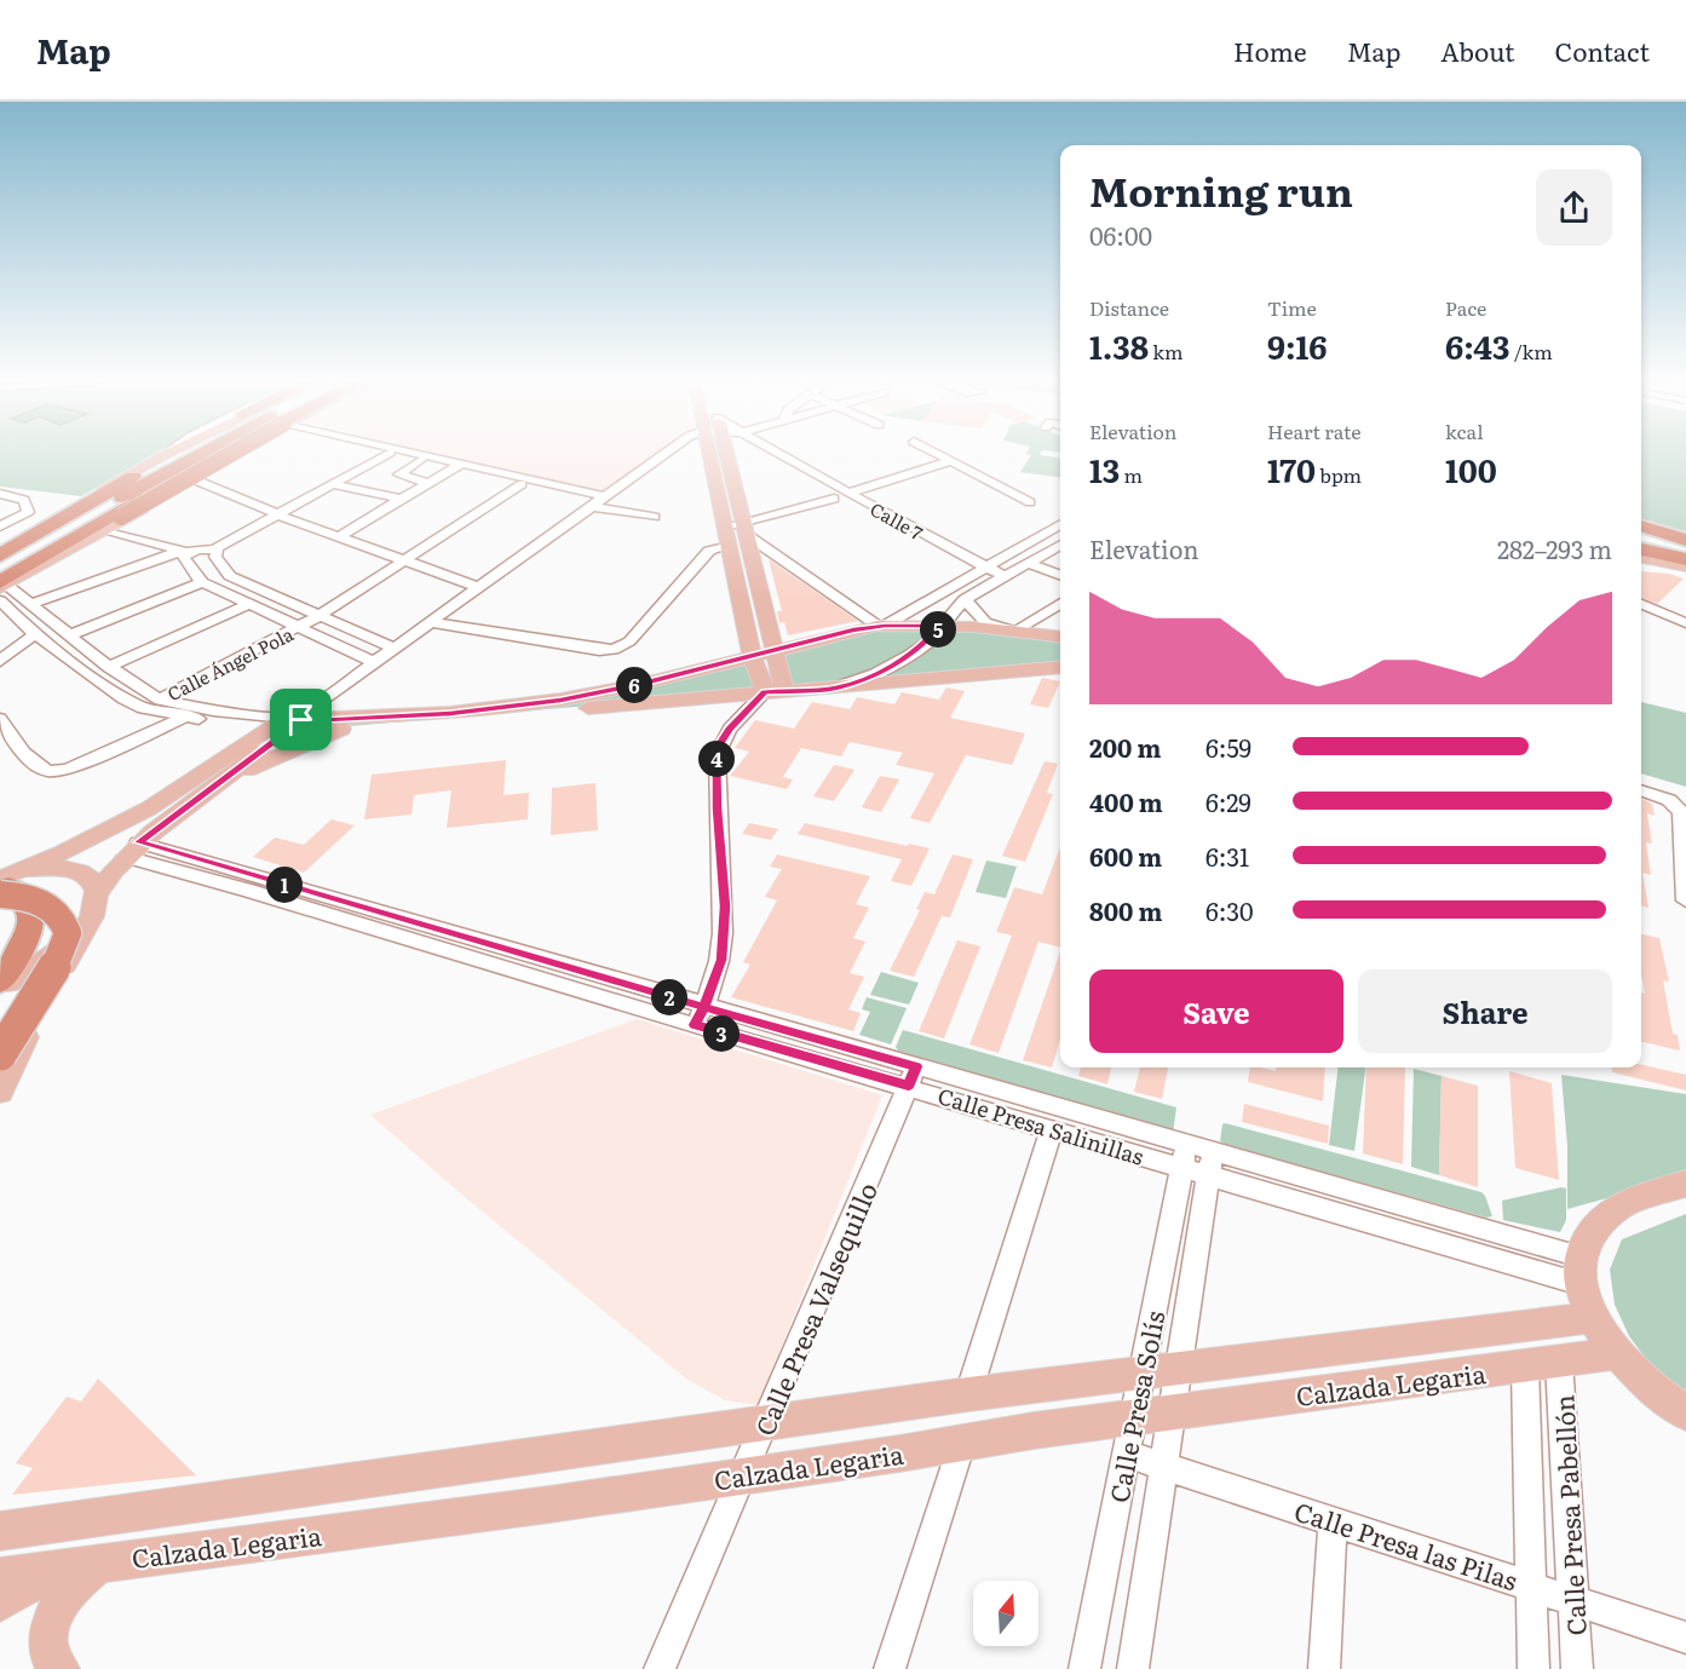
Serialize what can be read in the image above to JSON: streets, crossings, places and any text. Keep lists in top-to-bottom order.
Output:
{
  "streets": {
    "main road": ["Calzada Legaria"],
    "street": [
      "Calle 7",
      "Calle Ángel Pola",
      "Calle Presa Salinillas",
      "Calle Presa Valsequillo",
      "Calle Presa Solís",
      "Calle Presa Pabellón",
      "Calle Presa las Pilas"
    ]
  },
  "crossings": [
    ["Calle Presa Salinillas", "Calle Presa Valsequillo"],
    ["Calle Presa Salinillas", "Calle Presa Solís"],
    ["Calle Presa Valsequillo", "Calzada Legaria"],
    ["Calzada Legaria", "Calle Presa Solís"],
    ["Calzada Legaria", "Calle Presa Pabellón"],
    ["Calle Presa Solís", "Calle Presa las Pilas"],
    ["Calle Presa Pabellón", "Calle Presa las Pilas"]
  ],
  "north": "top",
  "page": {
    "header": "Map",
    "nav": [
      "Home",
      "Map",
      "About",
      "Contact"
    ],
    "heading": ["Morning run", "06:00"],
    "stats": [
      ["Distance", "1.38 km"],
      ["Time", "9:16"],
      ["Pace", "6:43 /km"],
      ["Elevation", "13 m"],
      ["Heart rate", "170 bpm"],
      ["kcal", "100"]
    ],
    "chart": ["Elevation", "282–293 m"],
    "pins": [
      "5",
      "6",
      "4",
      "1",
      "2",
      "3"
    ],
    "list": [
      {
        "name": "200 m",
        "note": "6:59"
      },
      {
        "name": "400 m",
        "note": "6:29"
      },
      {
        "name": "600 m",
        "note": "6:31"
      },
      {
        "name": "800 m",
        "note": "6:30"
      }
    ],
    "buttons": ["Save", "Share"]
  }
}
